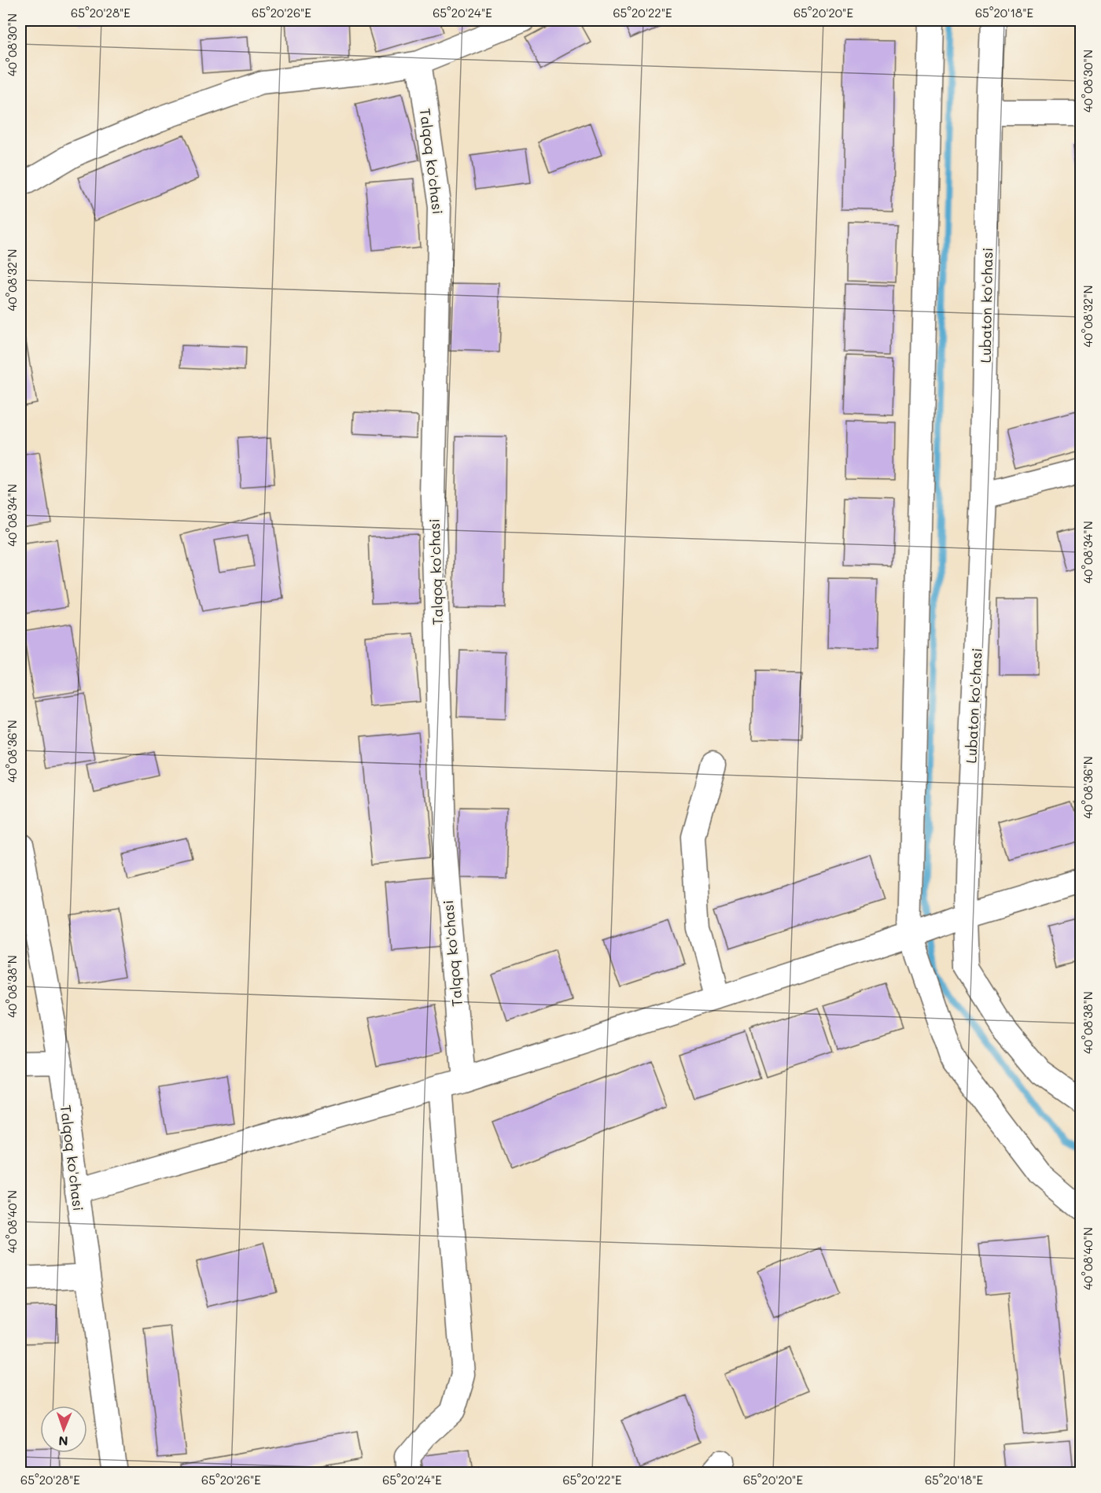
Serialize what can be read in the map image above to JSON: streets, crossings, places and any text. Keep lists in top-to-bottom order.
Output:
{
  "streets": {
    "street": ["Talqoq ko'chasi", "Lubaton ko'chasi"]
  },
  "north": "bottom",
  "coordinates": [
    "65°20'28\"E",
    "65°20'26\"E",
    "65°20'24\"E",
    "65°20'22\"E",
    "65°20'20\"E",
    "65°20'18\"E",
    "40°08'30\"N",
    "40°08'32\"N",
    "40°08'34\"N",
    "40°08'36\"N",
    "40°08'38\"N",
    "40°08'40\"N"
  ]
}
